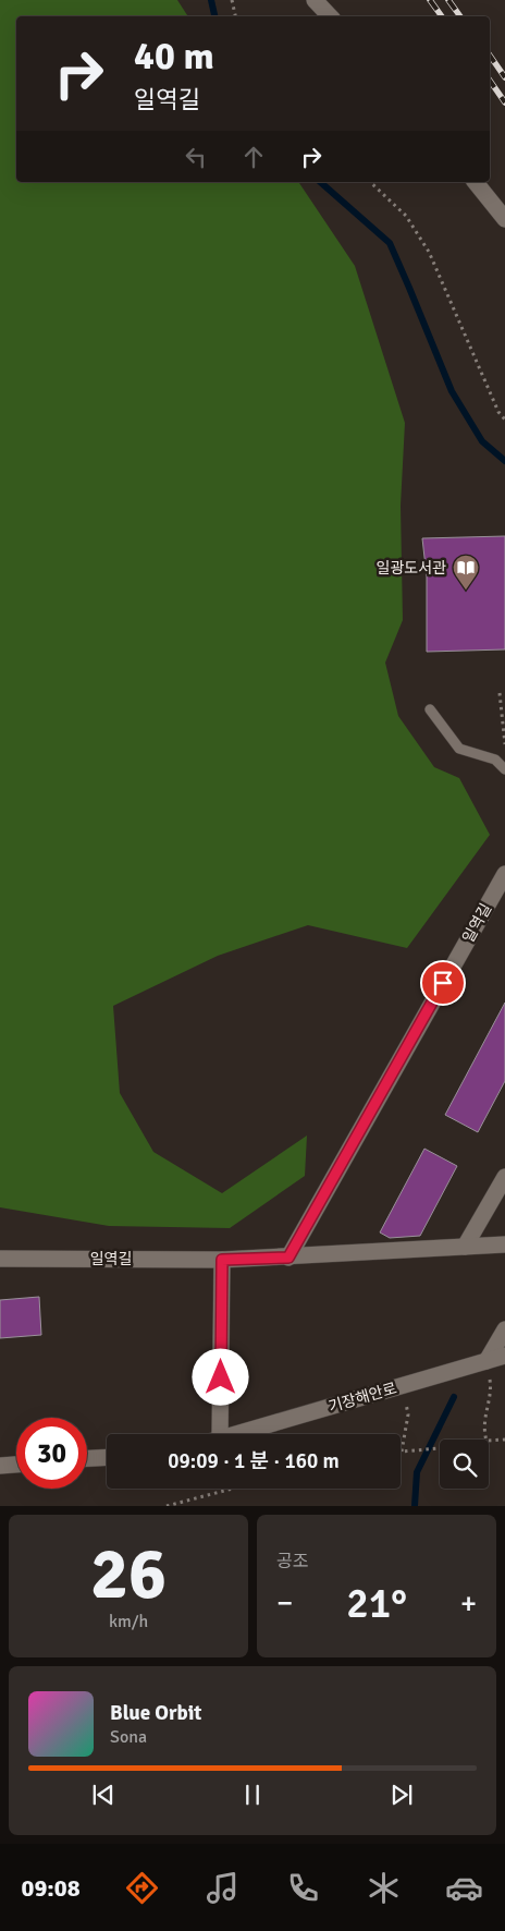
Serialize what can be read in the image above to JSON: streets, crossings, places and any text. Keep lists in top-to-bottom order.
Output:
{
  "streets": {
    "street": ["일역길", "기장해안로"]
  },
  "places": {
    "library": ["일광도서관"]
  },
  "page": {
    "turn": ["40 m", "일역길"],
    "limit": "30",
    "trip": "09:09 · 1 분 · 160 m",
    "tile": [
      ["26", "km/h"],
      "공조"
    ],
    "heat": ["−", "21°", "+"],
    "song": ["Blue Orbit", "Sona"],
    "tabs": "09:08"
  }
}
